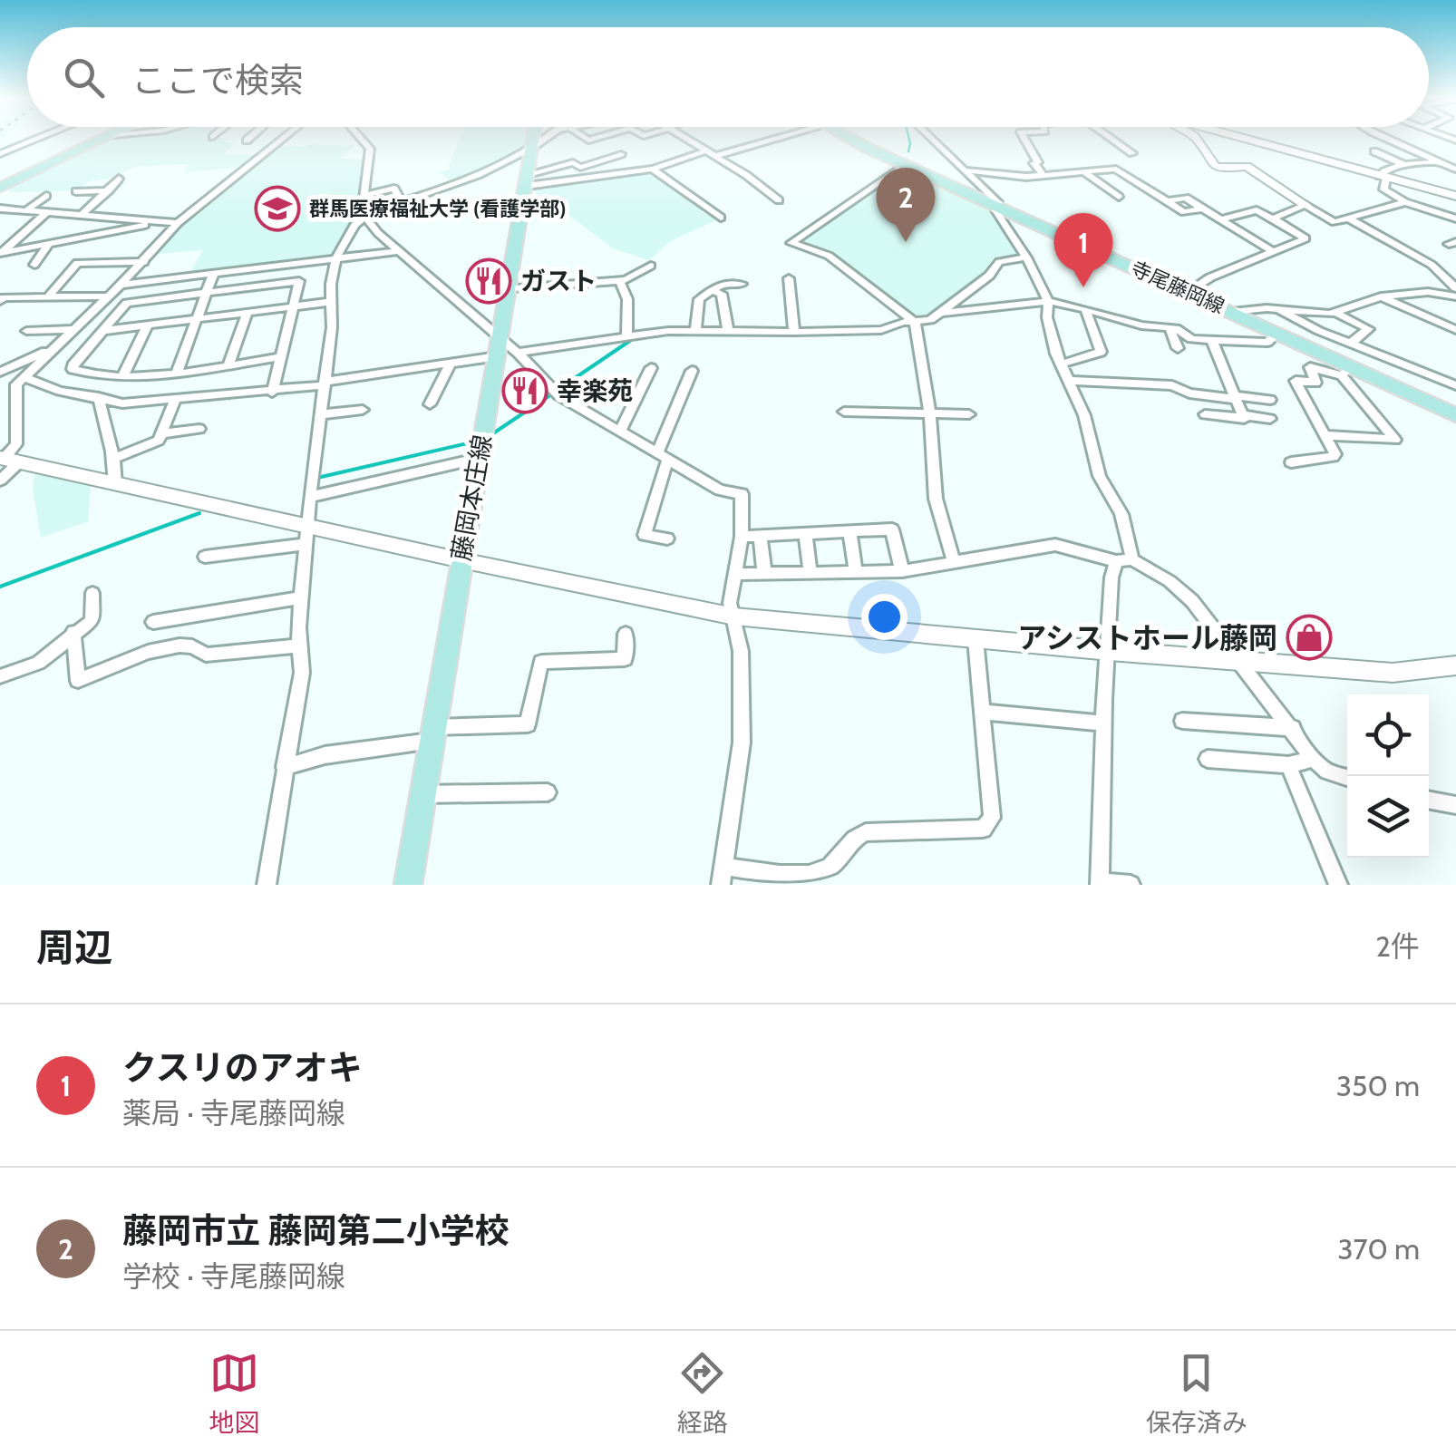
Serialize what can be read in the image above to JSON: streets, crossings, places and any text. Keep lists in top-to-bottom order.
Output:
{
  "streets": {
    "main road": ["寺尾藤岡線", "藤岡本庄線"]
  },
  "places": {
    "school or university": ["群馬医療福祉大学 (看護学部)"],
    "restaurant": ["ガスト", "幸楽苑"],
    "shop": ["アシストホール藤岡"]
  },
  "page": {
    "search": "ここで検索",
    "pins": ["2", "1"],
    "heading": ["周辺", "2件"],
    "list": [
      {
        "mark": "1",
        "name": "クスリのアオキ",
        "note": "薬局 · 寺尾藤岡線",
        "value": "350 m"
      },
      {
        "mark": "2",
        "name": "藤岡市立 藤岡第二小学校",
        "note": "学校 · 寺尾藤岡線",
        "value": "370 m"
      }
    ],
    "nav": ["地図", "経路", "保存済み"]
  }
}
